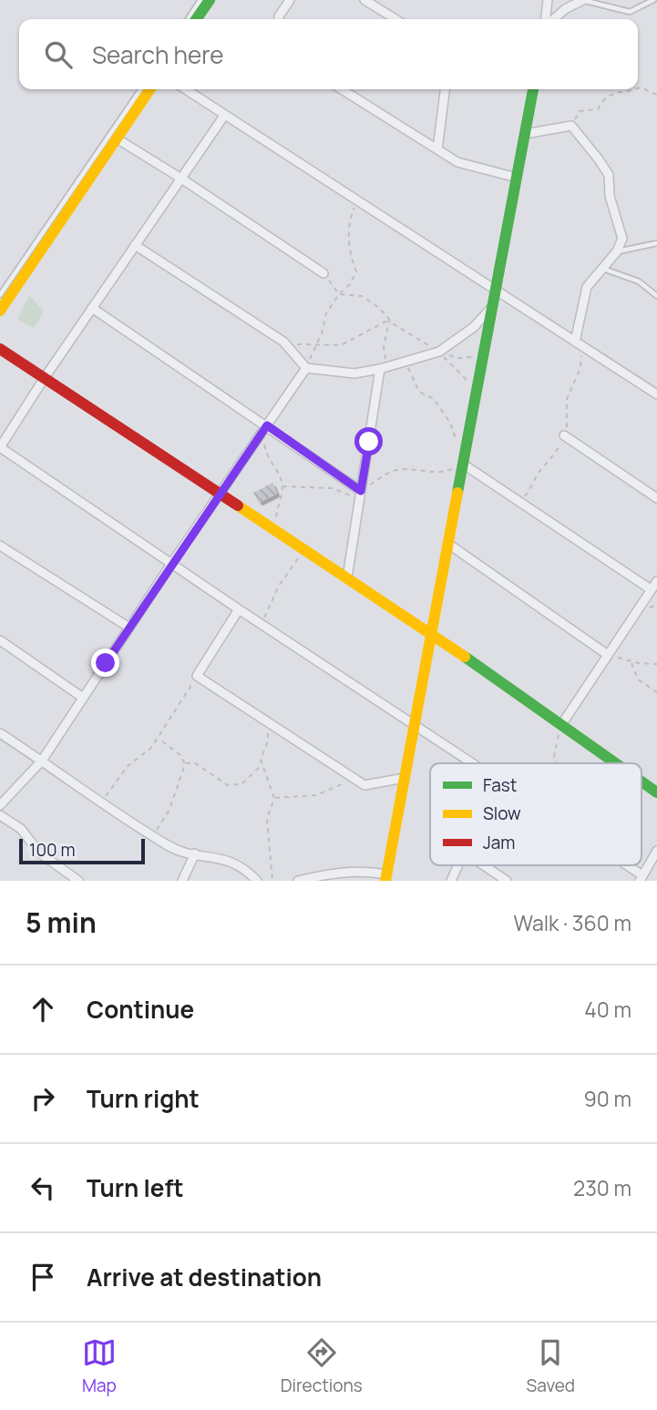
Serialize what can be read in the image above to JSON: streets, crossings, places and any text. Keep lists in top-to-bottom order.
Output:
{
  "legend": ["Fast", "Slow", "Jam"],
  "scale_bar": "100 m",
  "page": {
    "search": "Search here",
    "scale": "100 m",
    "heading": ["5 min", "Walk · 360 m"],
    "list": [
      ["Continue", "40 m"],
      ["Turn right", "90 m"],
      ["Turn left", "230 m"],
      "Arrive at destination"
    ],
    "nav": ["Map", "Directions", "Saved"]
  }
}
